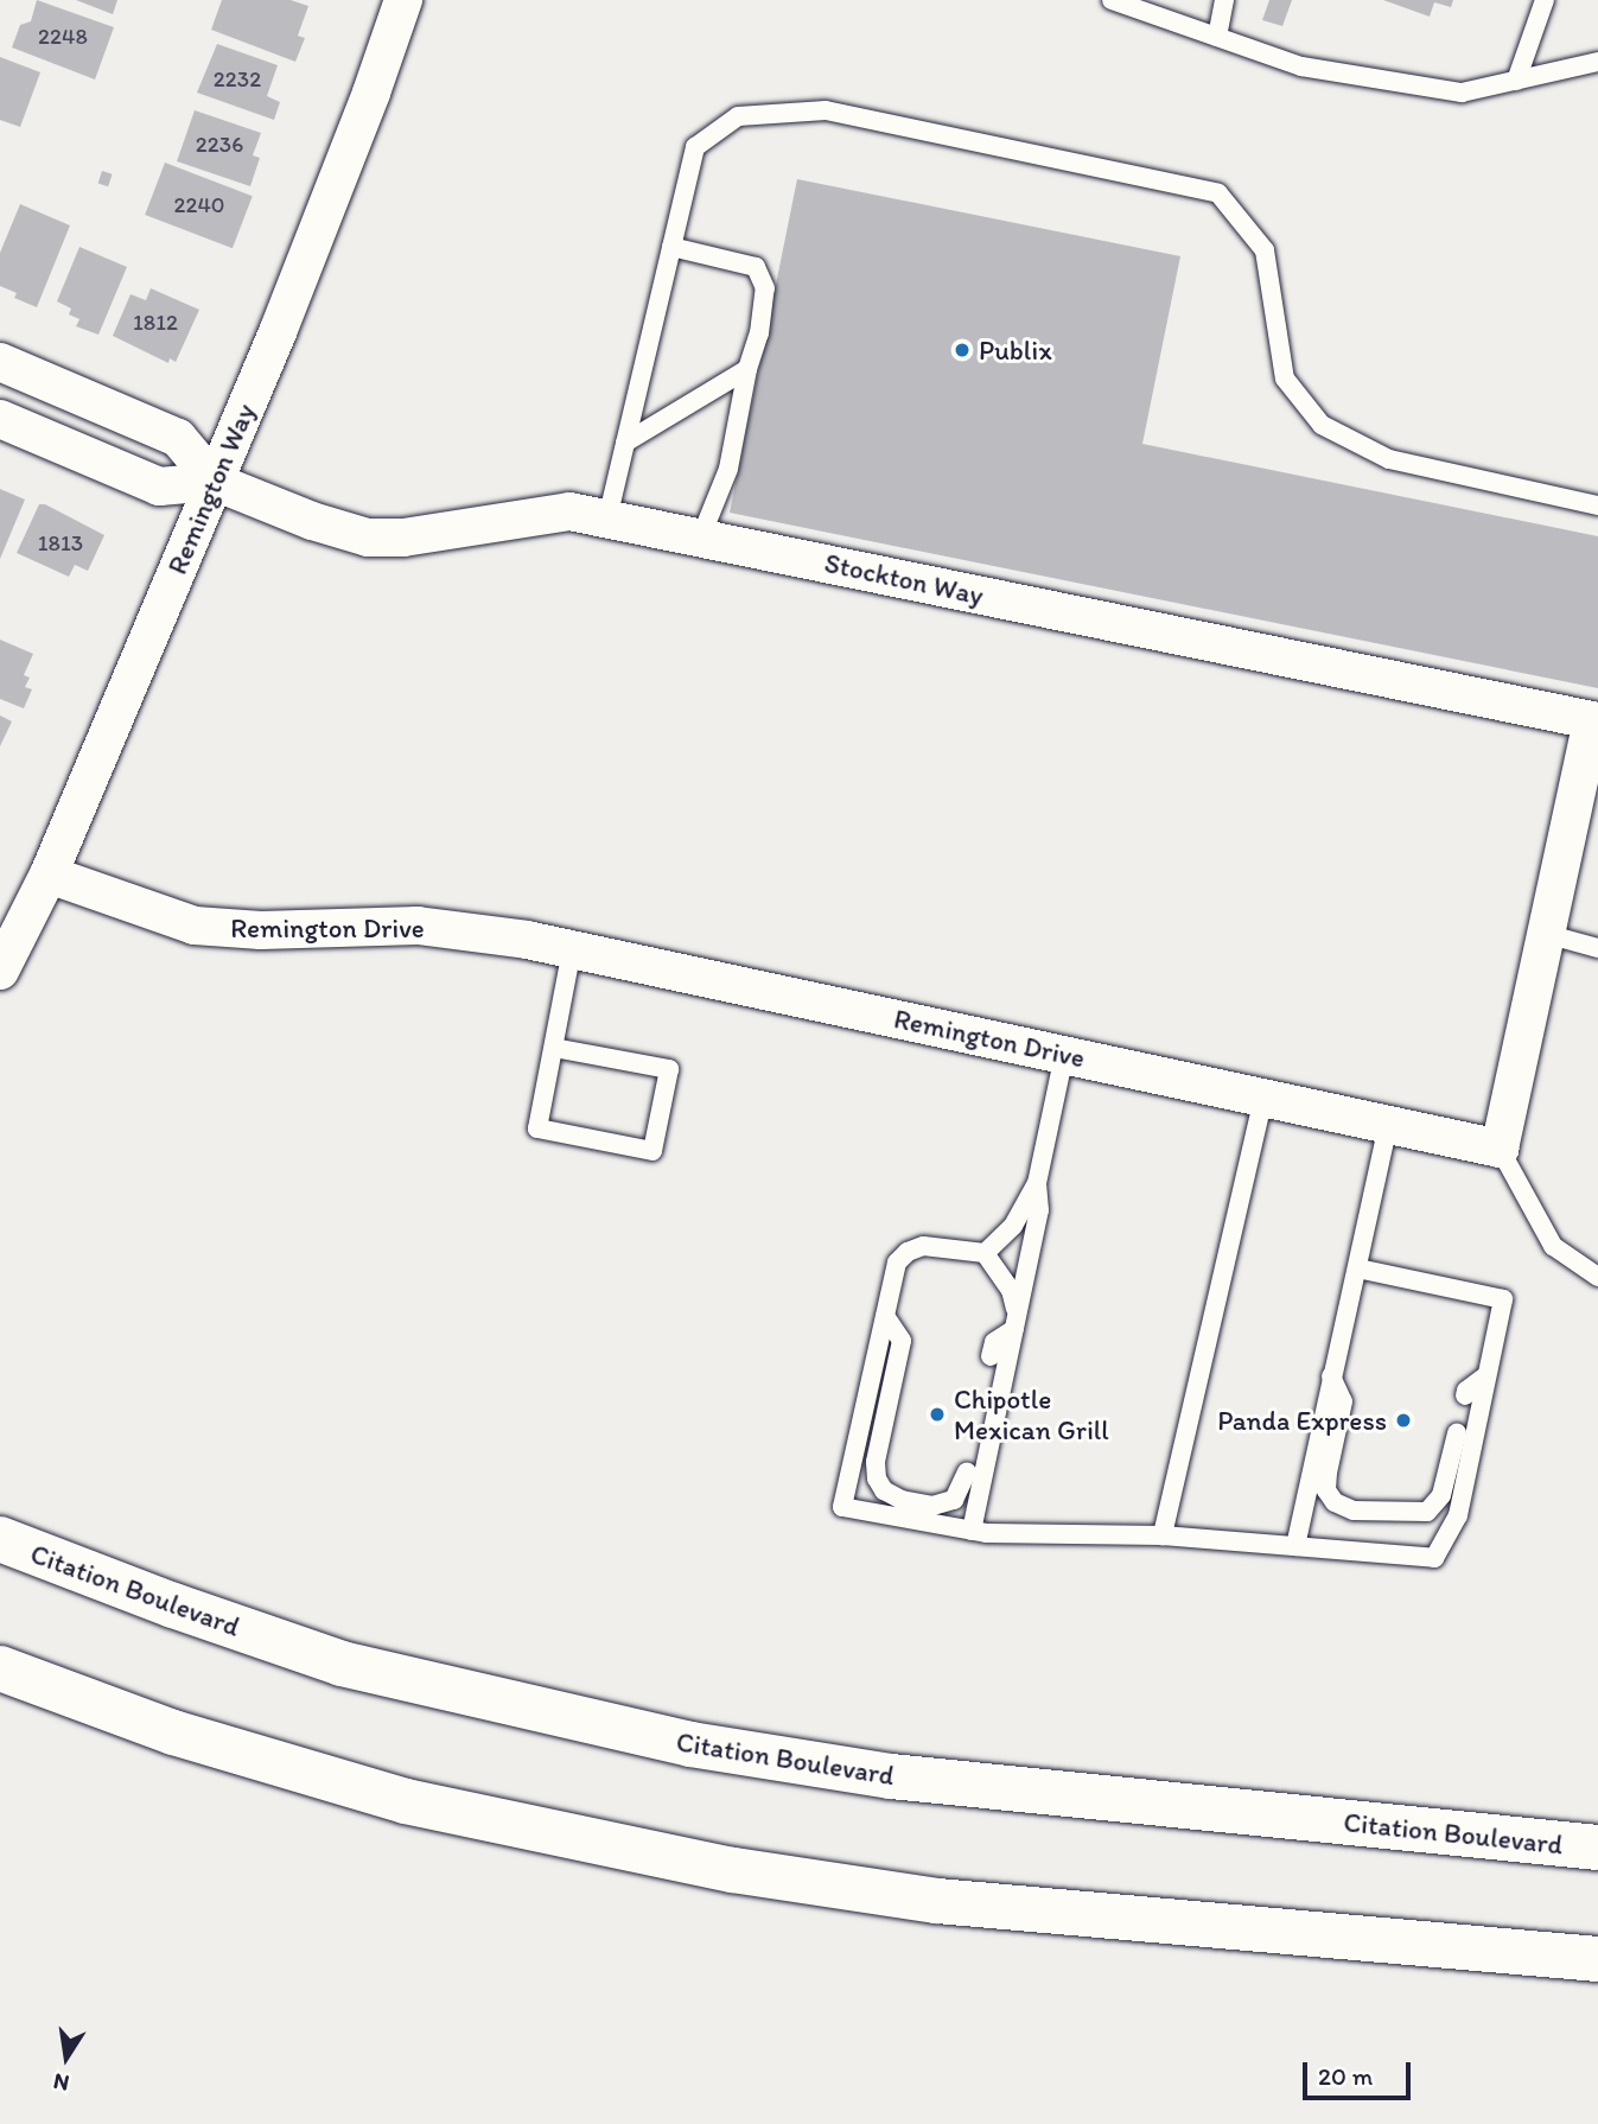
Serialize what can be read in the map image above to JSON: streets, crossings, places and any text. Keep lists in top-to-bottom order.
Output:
{
  "streets": {
    "main road": ["Citation Boulevard"],
    "street": ["Remington Way", "Stockton Way", "Remington Drive"]
  },
  "crossings": [
    ["Remington Way", "Stockton Way"],
    ["Remington Way", "Remington Drive"]
  ],
  "places": ["Publix", "Chipotle Mexican Grill", "Panda Express"],
  "house_numbers": [
    "2248",
    "2232",
    "2236",
    "2240",
    "1812",
    "1813"
  ],
  "scale_bar": "20 m",
  "north": "bottom"
}
